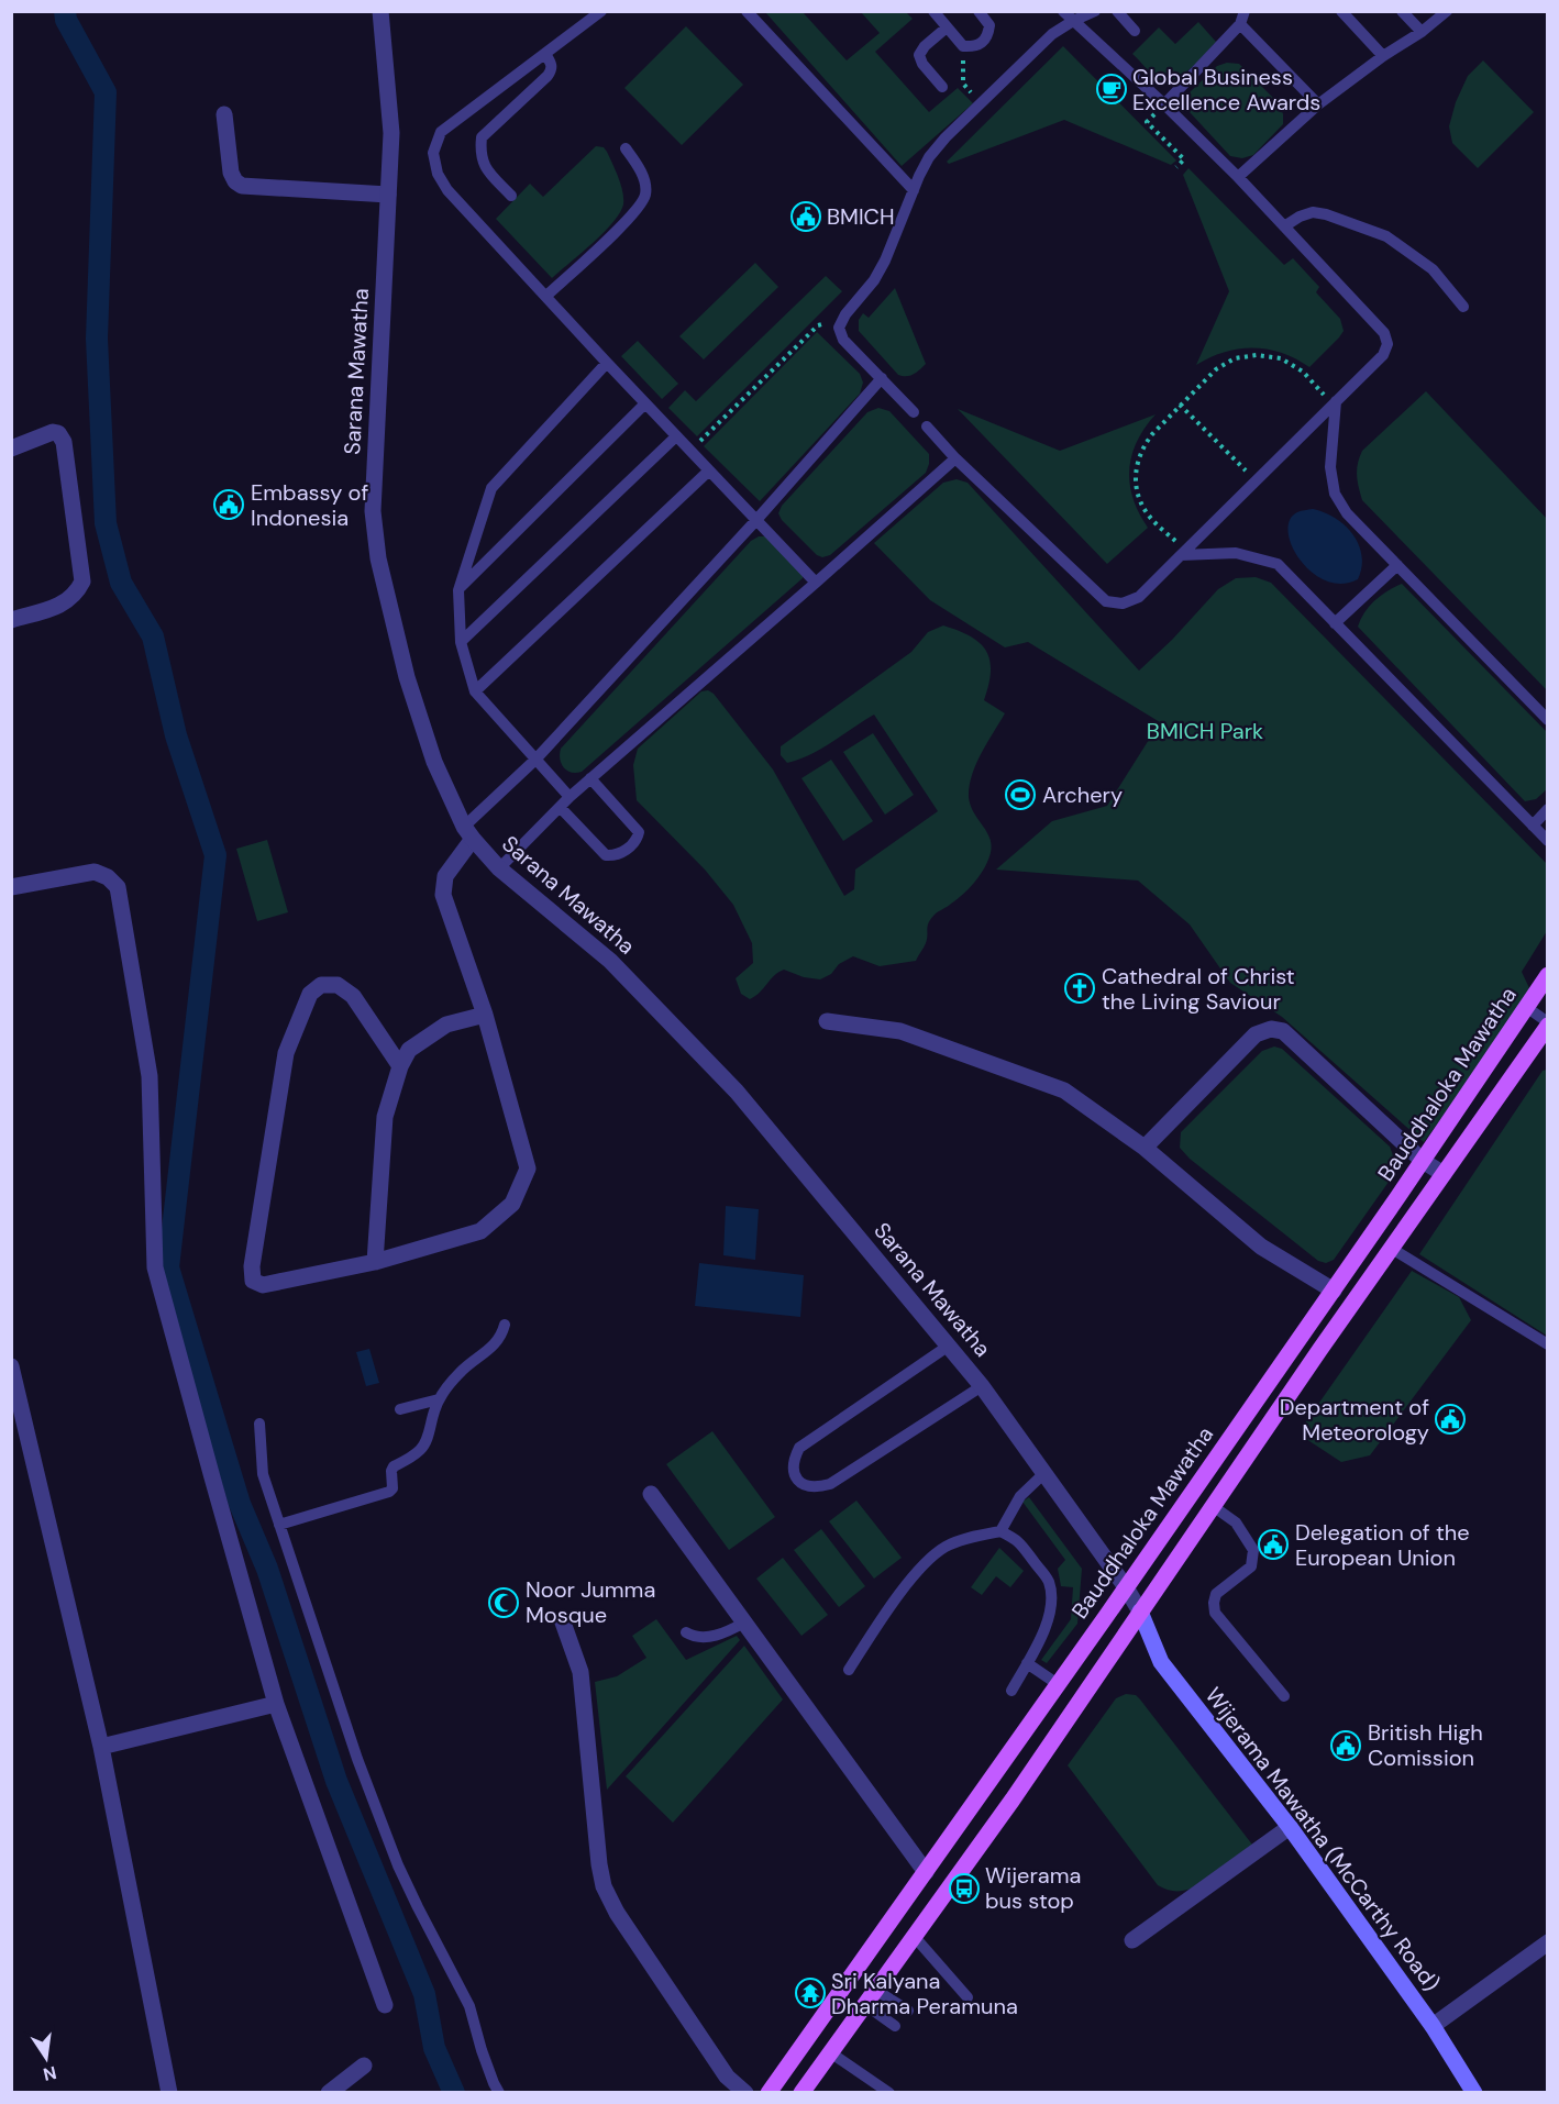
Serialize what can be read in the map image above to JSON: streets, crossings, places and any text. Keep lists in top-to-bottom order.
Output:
{
  "streets": {
    "main road": ["Bauddhaloka Mawatha", "Wijerama Mawatha (McCarthy Road)"],
    "street": ["Sarana Mawatha"]
  },
  "crossings": [
    ["Sarana Mawatha", "Bauddhaloka Mawatha"],
    ["Sarana Mawatha", "Wijerama Mawatha (McCarthy Road)"]
  ],
  "parks": ["BMICH Park"],
  "places": {
    "cafe": ["Global Business Excellence Awards"],
    "public building": [
      "BMICH",
      "Embassy of Indonesia",
      "Department of Meteorology",
      "Delegation of the European Union",
      "British High Comission"
    ],
    "sports": ["Archery"],
    "church": ["Cathedral of Christ the Living Saviour"],
    "mosque": ["Noor Jumma Mosque"],
    "bus stop": ["Wijerama bus stop"],
    "temple": ["Sri Kalyana Dharma Peramuna"]
  },
  "north": "bottom"
}
